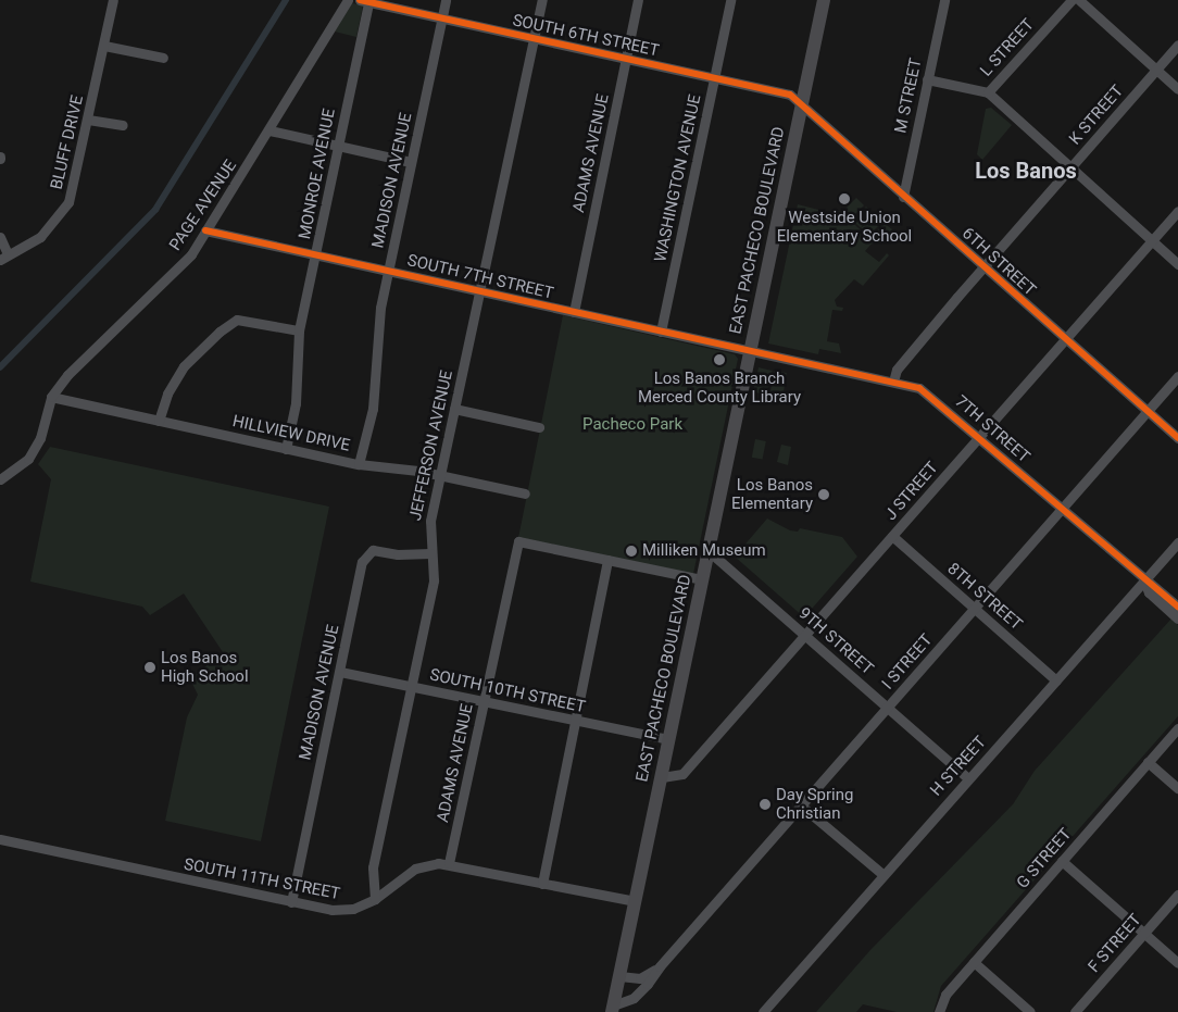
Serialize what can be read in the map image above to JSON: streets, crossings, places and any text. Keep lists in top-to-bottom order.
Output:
{
  "streets": {
    "highway": ["EAST PACHECO BOULEVARD"],
    "street": [
      "SOUTH 6TH STREET",
      "L STREET",
      "M STREET",
      "K STREET",
      "BLUFF DRIVE",
      "ADAMS AVENUE",
      "MONROE AVENUE",
      "WASHINGTON AVENUE",
      "MADISON AVENUE",
      "PAGE AVENUE",
      "6TH STREET",
      "SOUTH 7TH STREET",
      "7TH STREET",
      "HILLVIEW DRIVE",
      "JEFFERSON AVENUE",
      "J STREET",
      "8TH STREET",
      "9TH STREET",
      "I STREET",
      "SOUTH 10TH STREET",
      "H STREET",
      "G STREET",
      "SOUTH 11TH STREET",
      "F STREET"
    ]
  },
  "crossings": [
    ["SOUTH 6TH STREET", "ADAMS AVENUE"],
    ["SOUTH 6TH STREET", "MONROE AVENUE"],
    ["SOUTH 6TH STREET", "WASHINGTON AVENUE"],
    ["SOUTH 6TH STREET", "MADISON AVENUE"],
    ["SOUTH 6TH STREET", "EAST PACHECO BOULEVARD"],
    ["SOUTH 6TH STREET", "6TH STREET"],
    ["SOUTH 6TH STREET", "JEFFERSON AVENUE"],
    ["M STREET", "6TH STREET"],
    ["K STREET", "6TH STREET"],
    ["K STREET", "7TH STREET"],
    ["ADAMS AVENUE", "SOUTH 7TH STREET"],
    ["ADAMS AVENUE", "SOUTH 10TH STREET"],
    ["ADAMS AVENUE", "SOUTH 11TH STREET"],
    ["MONROE AVENUE", "SOUTH 7TH STREET"],
    ["MONROE AVENUE", "HILLVIEW DRIVE"],
    ["WASHINGTON AVENUE", "SOUTH 7TH STREET"],
    ["MADISON AVENUE", "SOUTH 7TH STREET"],
    ["MADISON AVENUE", "HILLVIEW DRIVE"],
    ["MADISON AVENUE", "JEFFERSON AVENUE"],
    ["MADISON AVENUE", "SOUTH 10TH STREET"],
    ["MADISON AVENUE", "SOUTH 11TH STREET"],
    ["PAGE AVENUE", "SOUTH 7TH STREET"],
    ["PAGE AVENUE", "HILLVIEW DRIVE"],
    ["EAST PACHECO BOULEVARD", "6TH STREET"],
    ["EAST PACHECO BOULEVARD", "SOUTH 7TH STREET"],
    ["EAST PACHECO BOULEVARD", "7TH STREET"],
    ["EAST PACHECO BOULEVARD", "J STREET"],
    ["EAST PACHECO BOULEVARD", "9TH STREET"],
    ["EAST PACHECO BOULEVARD", "I STREET"],
    ["EAST PACHECO BOULEVARD", "SOUTH 10TH STREET"],
    ["EAST PACHECO BOULEVARD", "SOUTH 11TH STREET"],
    ["6TH STREET", "J STREET"],
    ["6TH STREET", "I STREET"],
    ["SOUTH 7TH STREET", "7TH STREET"],
    ["SOUTH 7TH STREET", "JEFFERSON AVENUE"],
    ["7TH STREET", "J STREET"],
    ["7TH STREET", "I STREET"],
    ["7TH STREET", "H STREET"],
    ["HILLVIEW DRIVE", "JEFFERSON AVENUE"],
    ["JEFFERSON AVENUE", "SOUTH 10TH STREET"],
    ["JEFFERSON AVENUE", "SOUTH 11TH STREET"],
    ["J STREET", "8TH STREET"],
    ["J STREET", "9TH STREET"],
    ["8TH STREET", "I STREET"],
    ["8TH STREET", "H STREET"],
    ["9TH STREET", "I STREET"],
    ["9TH STREET", "H STREET"]
  ],
  "districts": ["Los Banos"],
  "parks": ["Pacheco Park"],
  "places": [
    "Westside Union Elementary School",
    "Los Banos Branch Merced County Library",
    "Los Banos Elementary",
    "Milliken Museum",
    "Los Banos High School",
    "Day Spring Christian"
  ]
}
